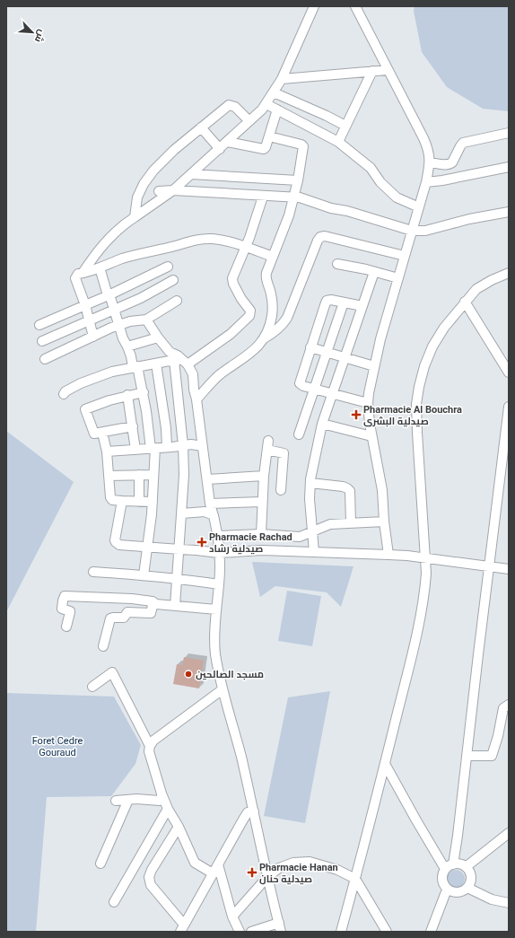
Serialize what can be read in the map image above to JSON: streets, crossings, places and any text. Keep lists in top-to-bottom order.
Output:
{
  "parks": ["Foret Cedre Gouraud"],
  "places": {
    "health": ["Pharmacie Al Bouchra صيدلية البشرى", "Pharmacie Rachad صيدلية رشاد", "Pharmacie Hanan صيدلية حنان"],
    "other": ["مسجد الصالحين"]
  },
  "north": "bottom right"
}
